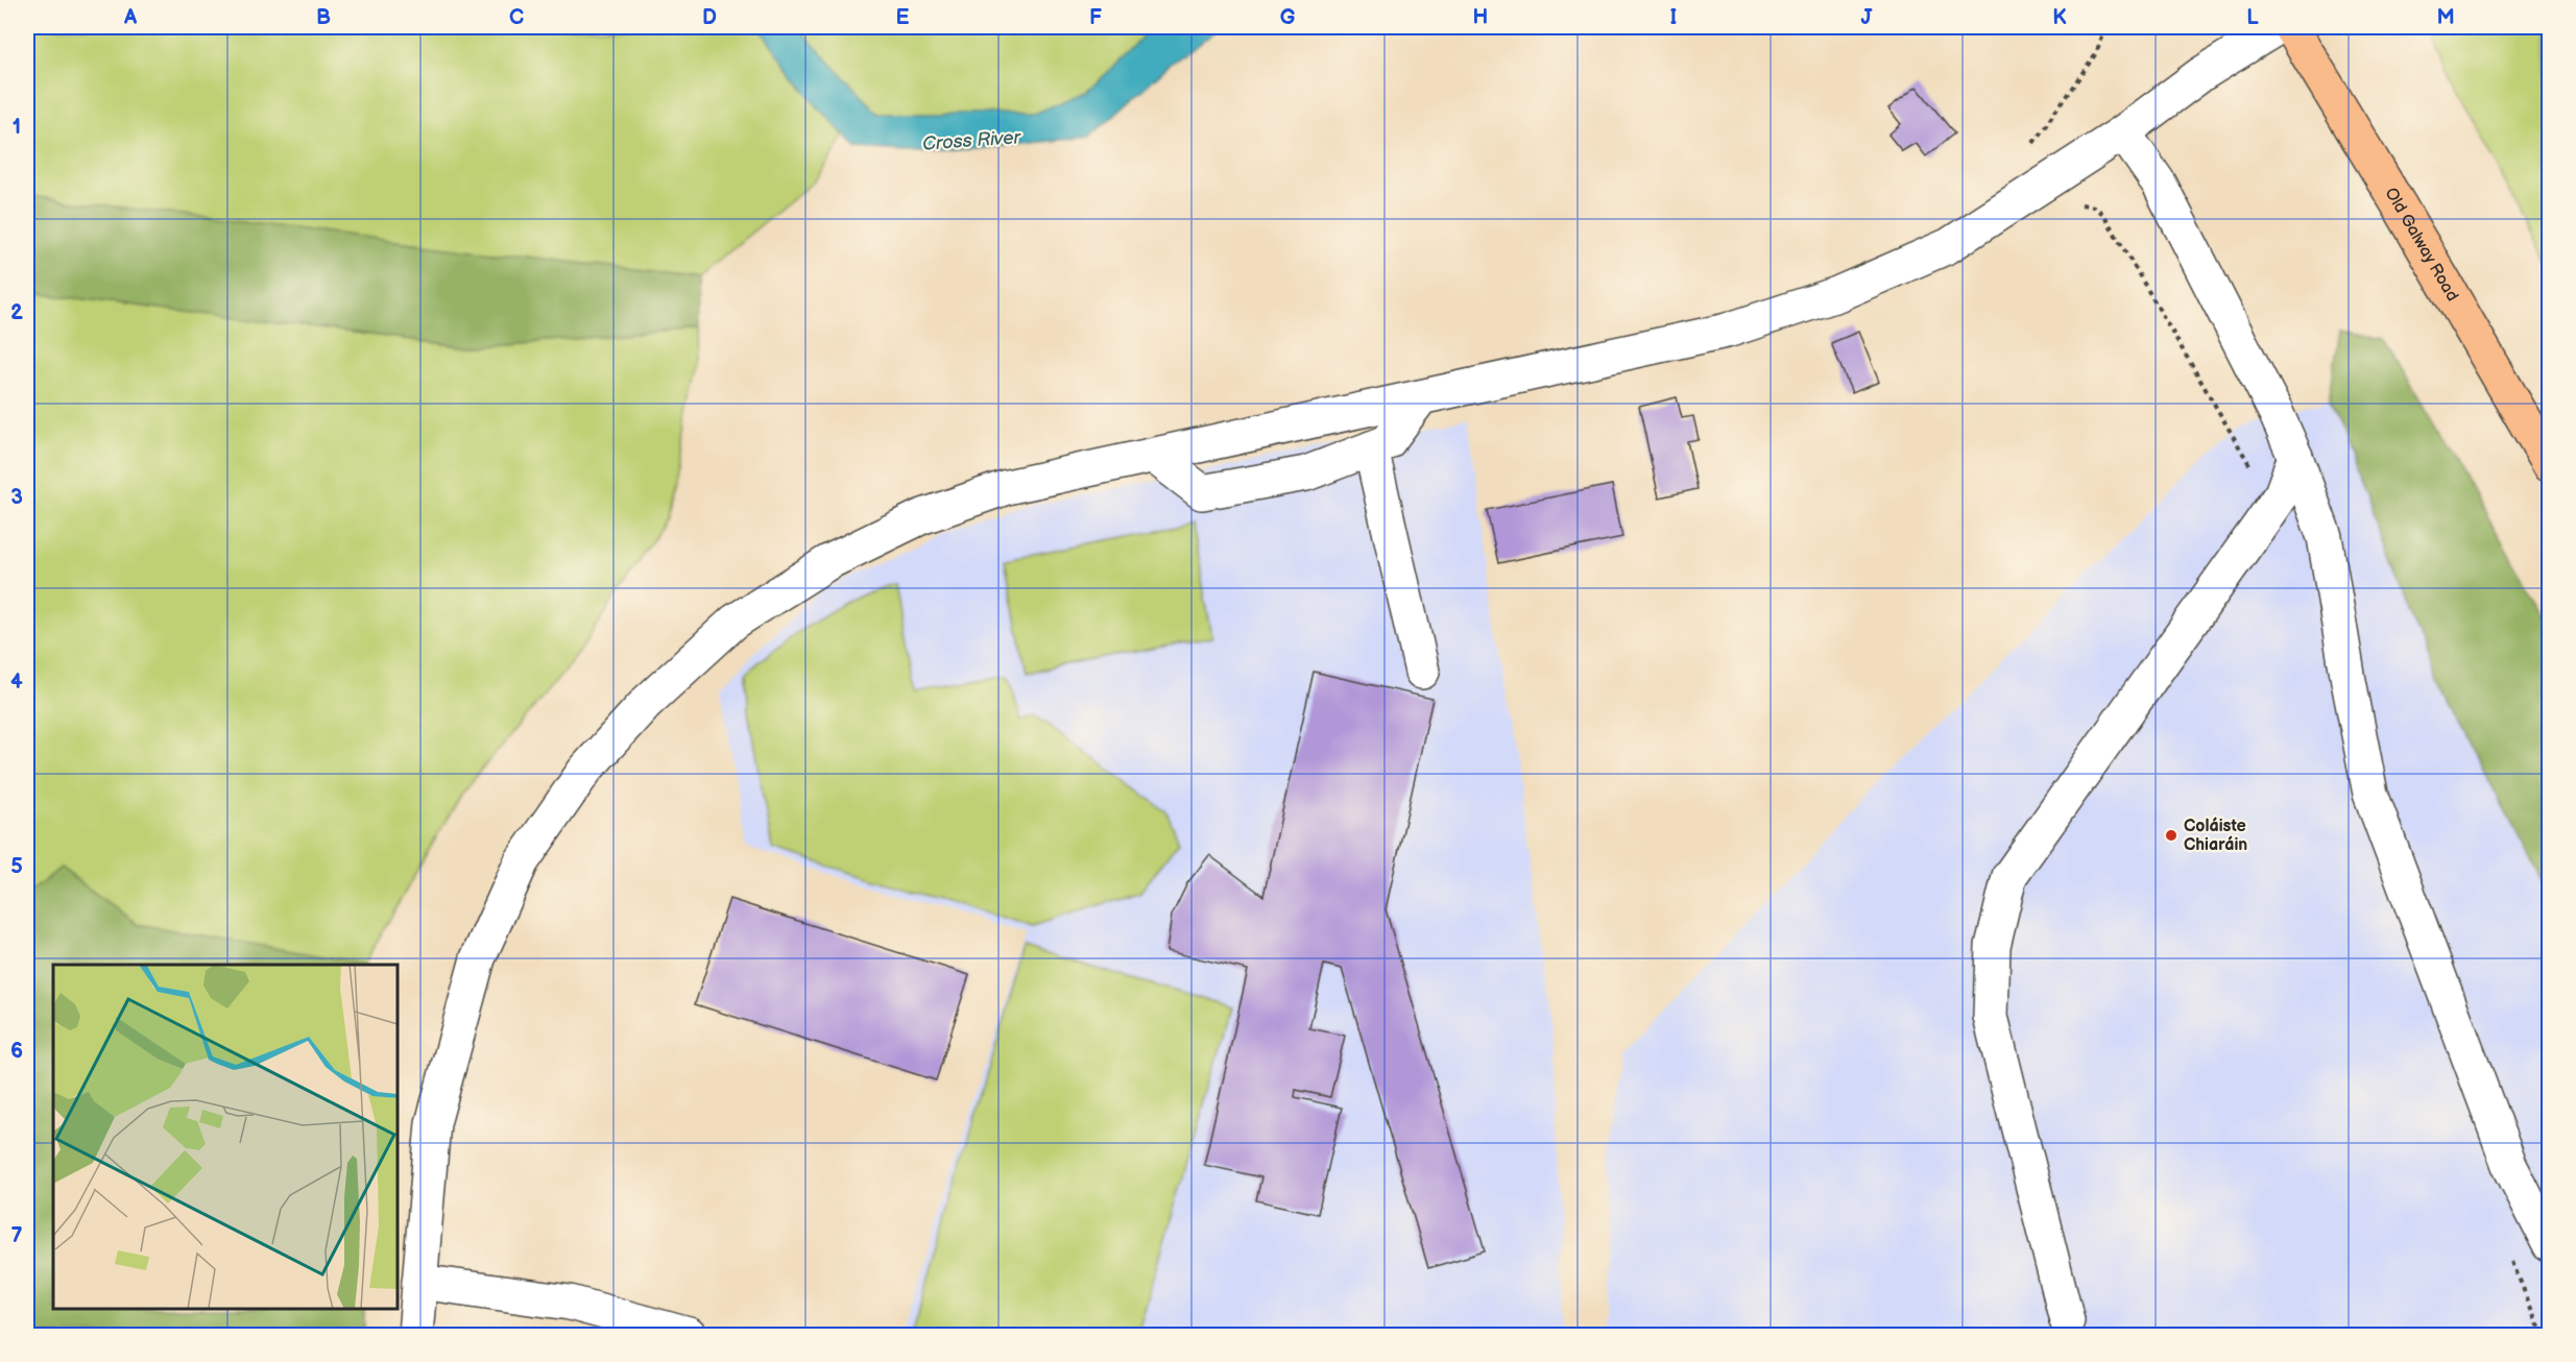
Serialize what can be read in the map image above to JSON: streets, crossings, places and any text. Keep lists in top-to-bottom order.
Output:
{
  "streets": {
    "main road": ["Old Galway Road"]
  },
  "water": ["Cross River"],
  "places": ["Coláiste Chiaráin"],
  "grid": {
    "columns": [
      "A",
      "B",
      "C",
      "D",
      "E",
      "F",
      "G",
      "H",
      "I",
      "J",
      "K",
      "L",
      "M"
    ],
    "rows": [
      "1",
      "2",
      "3",
      "4",
      "5",
      "6",
      "7"
    ]
  }
}
